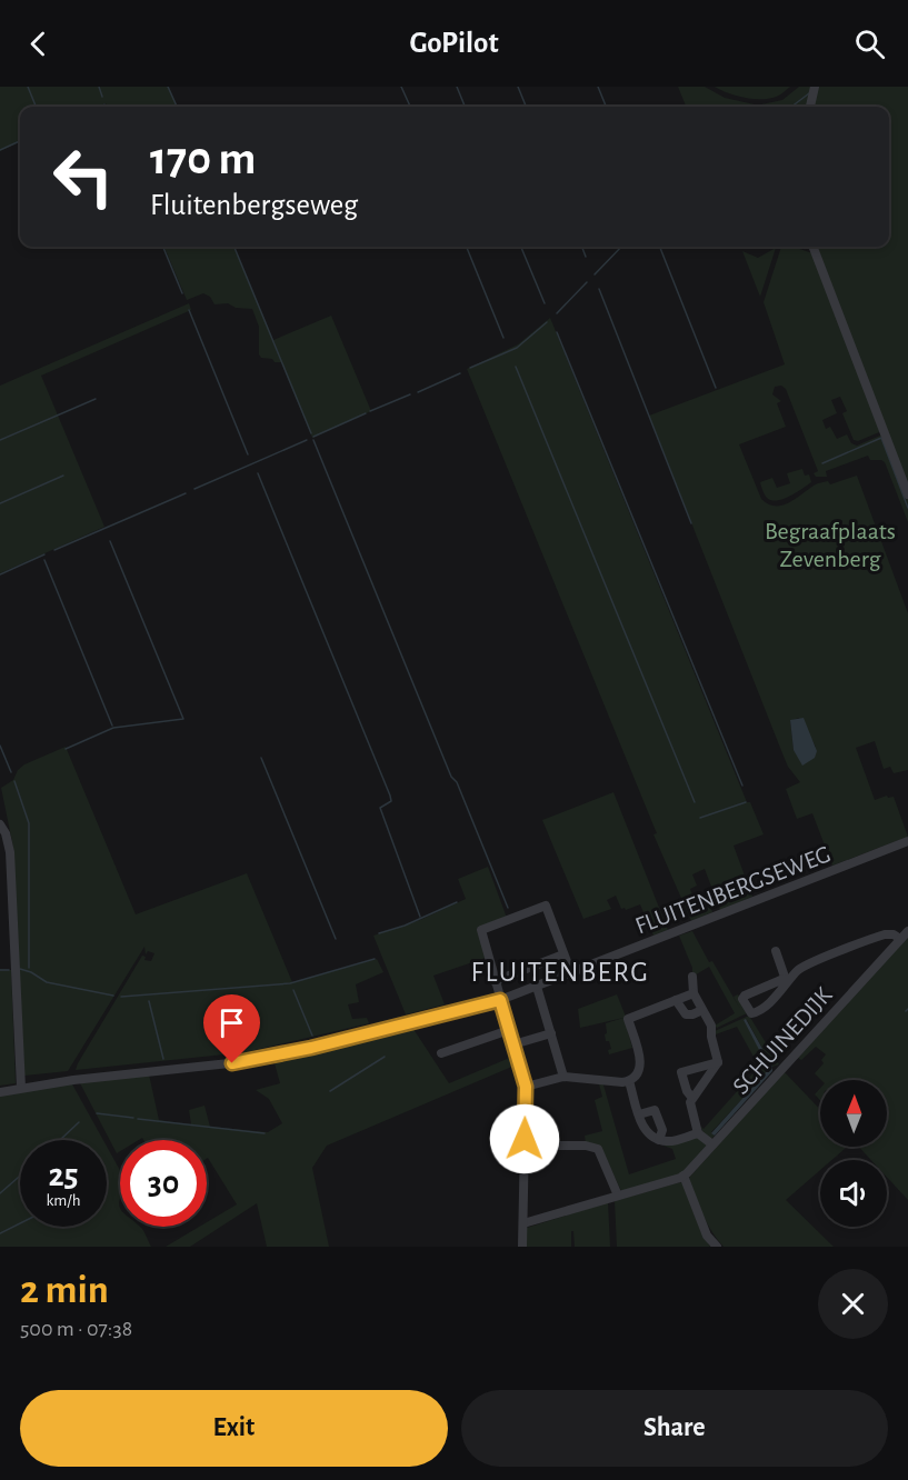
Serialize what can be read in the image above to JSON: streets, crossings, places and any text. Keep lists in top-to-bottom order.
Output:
{
  "streets": {
    "street": ["FLUITENBERGSEWEG", "SCHUINEDIJK"]
  },
  "districts": ["FLUITENBERG"],
  "parks": ["Begraafplaats Zevenberg"],
  "north": "top",
  "page": {
    "header": "GoPilot",
    "turn": ["170 m", "Fluitenbergseweg"],
    "speed": "25 km/h",
    "limit": "30",
    "heading": ["2 min", "500 m · 07:38"],
    "buttons": ["Exit", "Share"]
  }
}
